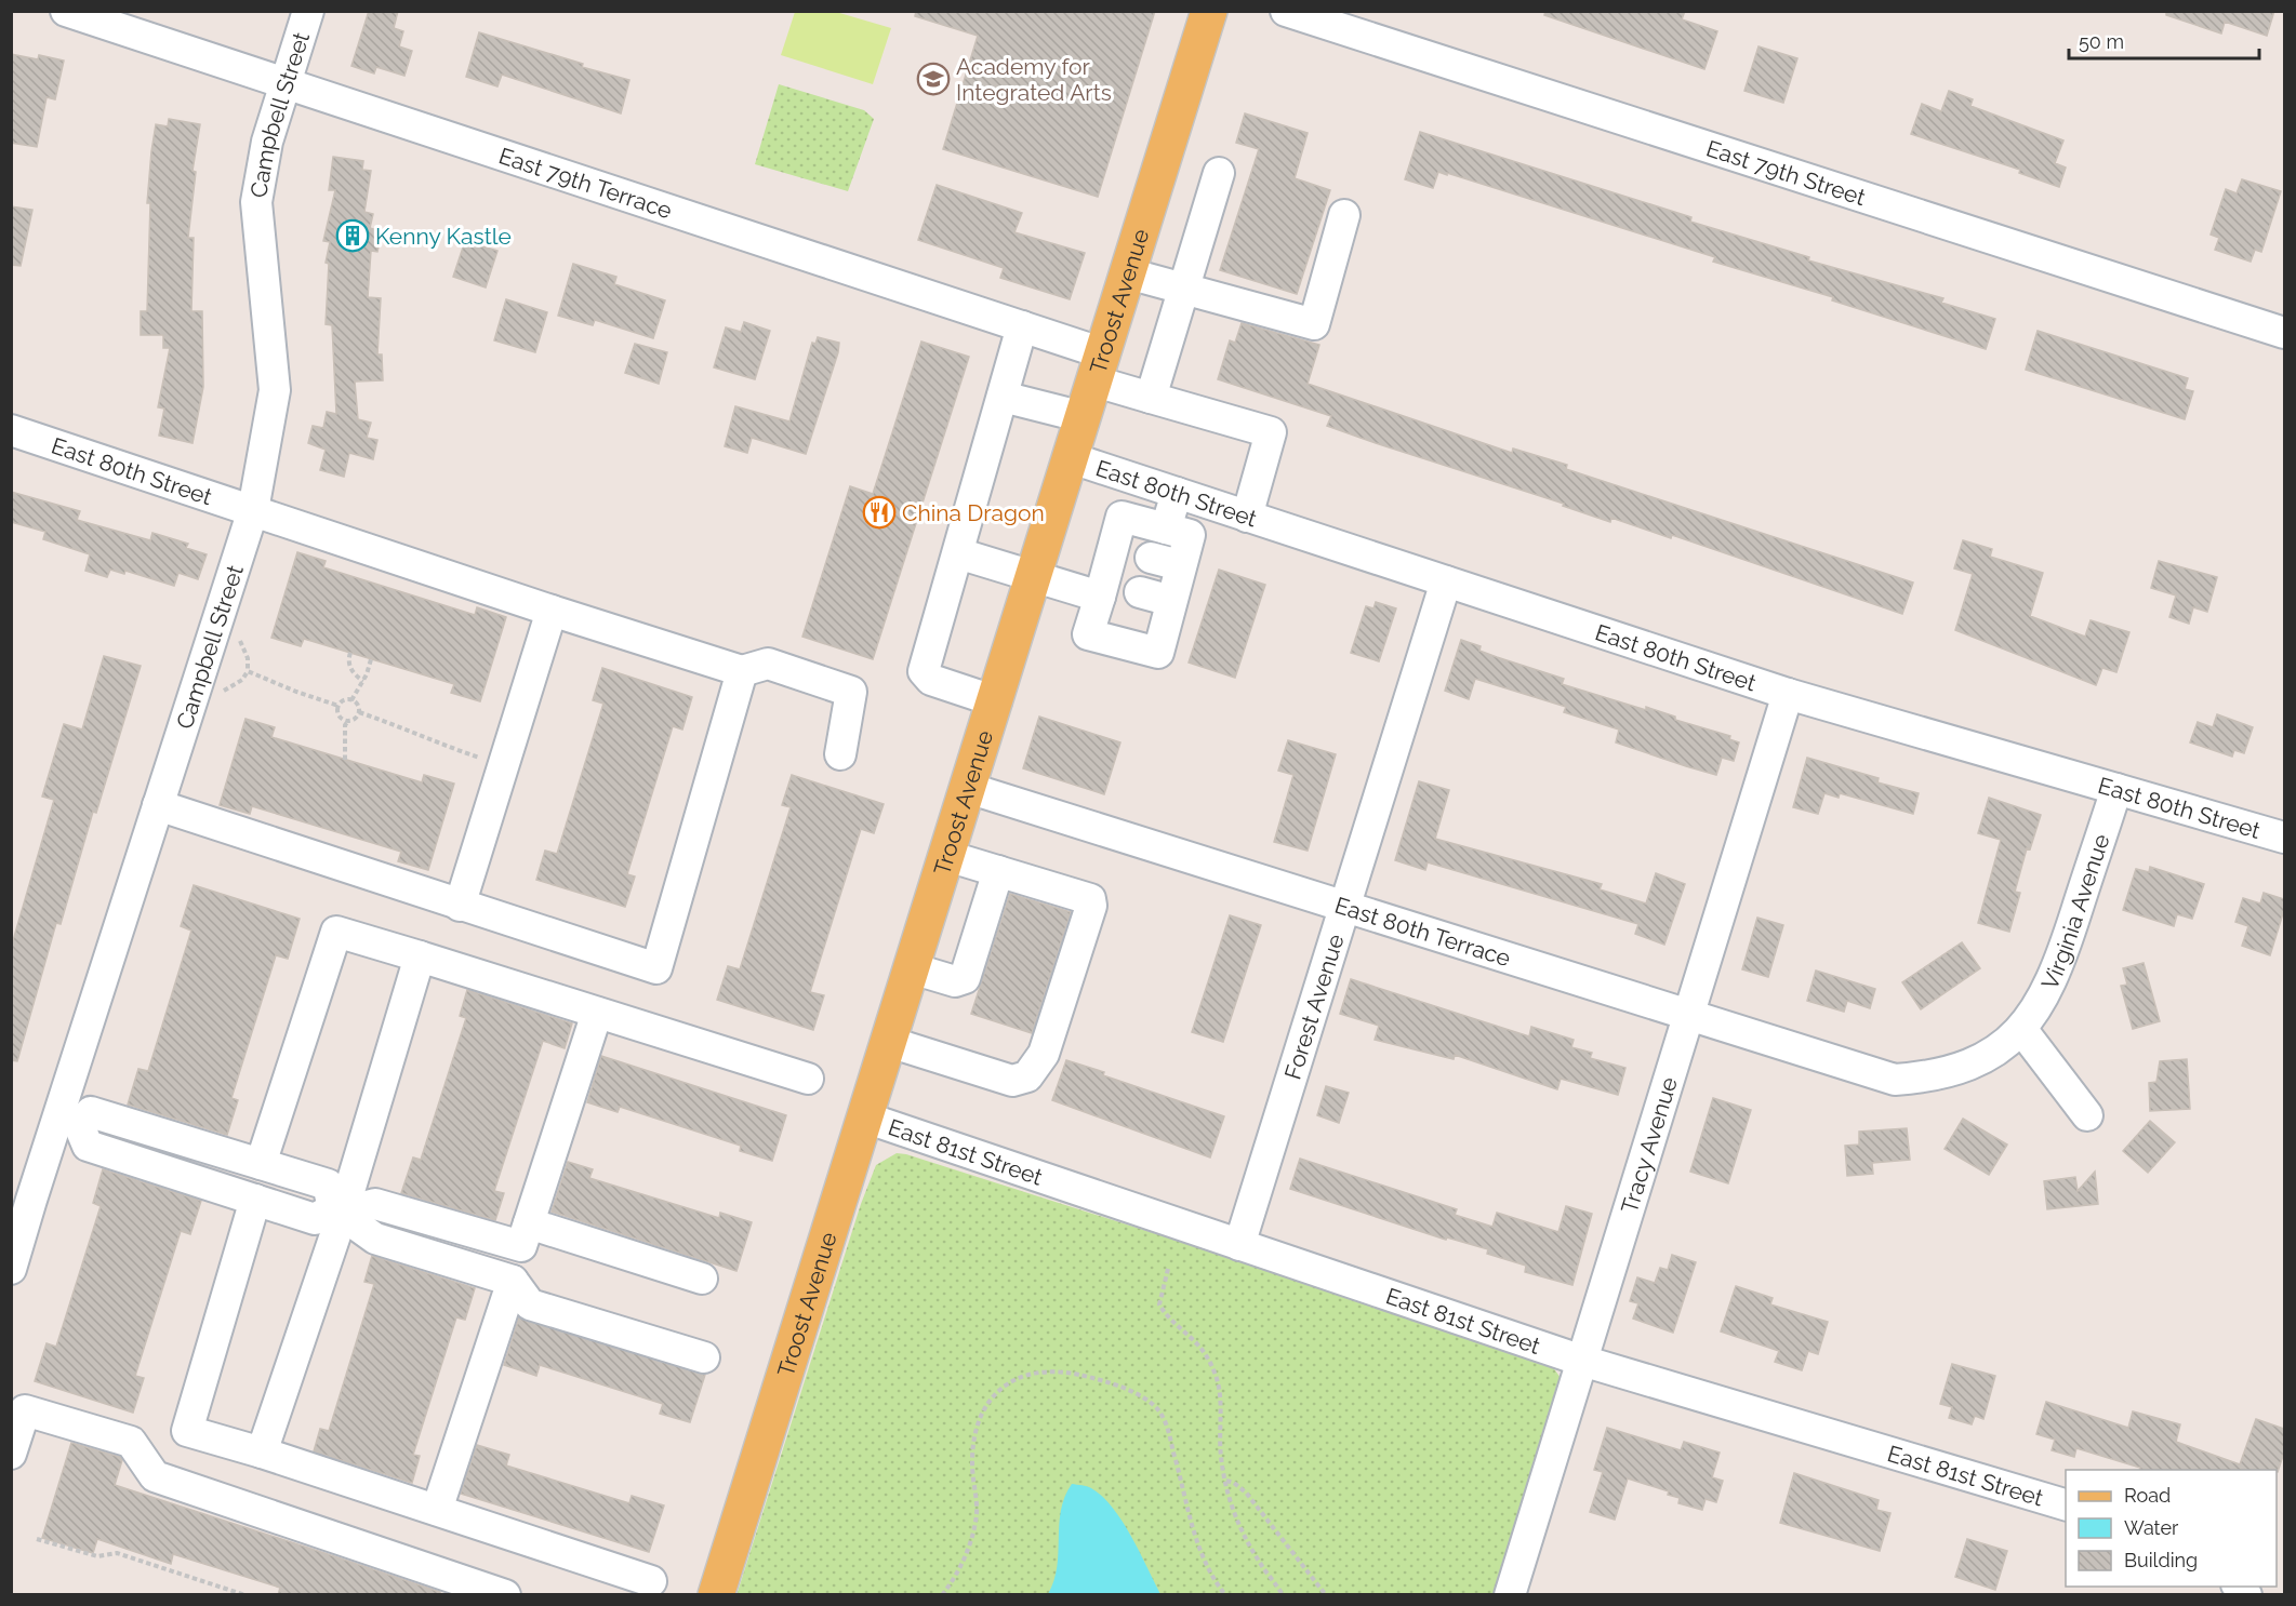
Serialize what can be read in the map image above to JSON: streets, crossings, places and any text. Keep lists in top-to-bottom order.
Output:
{
  "streets": {
    "main road": ["Troost Avenue"],
    "street": [
      "Campbell Street",
      "East 79th Street",
      "East 79th Terrace",
      "East 80th Street",
      "Virginia Avenue",
      "East 80th Terrace",
      "Forest Avenue",
      "Tracy Avenue",
      "East 81st Street"
    ]
  },
  "crossings": [
    ["Campbell Street", "East 79th Terrace"],
    ["Campbell Street", "East 80th Street"],
    ["East 79th Terrace", "Troost Avenue"],
    ["East 79th Terrace", "East 80th Street"],
    ["Troost Avenue", "East 80th Street"],
    ["Troost Avenue", "East 80th Terrace"],
    ["Troost Avenue", "East 81st Street"],
    ["East 80th Street", "Virginia Avenue"],
    ["East 80th Street", "Forest Avenue"],
    ["East 80th Street", "Tracy Avenue"],
    ["Virginia Avenue", "East 80th Terrace"],
    ["East 80th Terrace", "Forest Avenue"],
    ["East 80th Terrace", "Tracy Avenue"],
    ["Forest Avenue", "East 81st Street"],
    ["Tracy Avenue", "East 81st Street"]
  ],
  "places": {
    "school or university": ["Academy for Integrated Arts"],
    "building": ["Kenny Kastle"],
    "restaurant": ["China Dragon"]
  },
  "legend": ["Road", "Water", "Building"],
  "scale_bar": "50 m"
}
